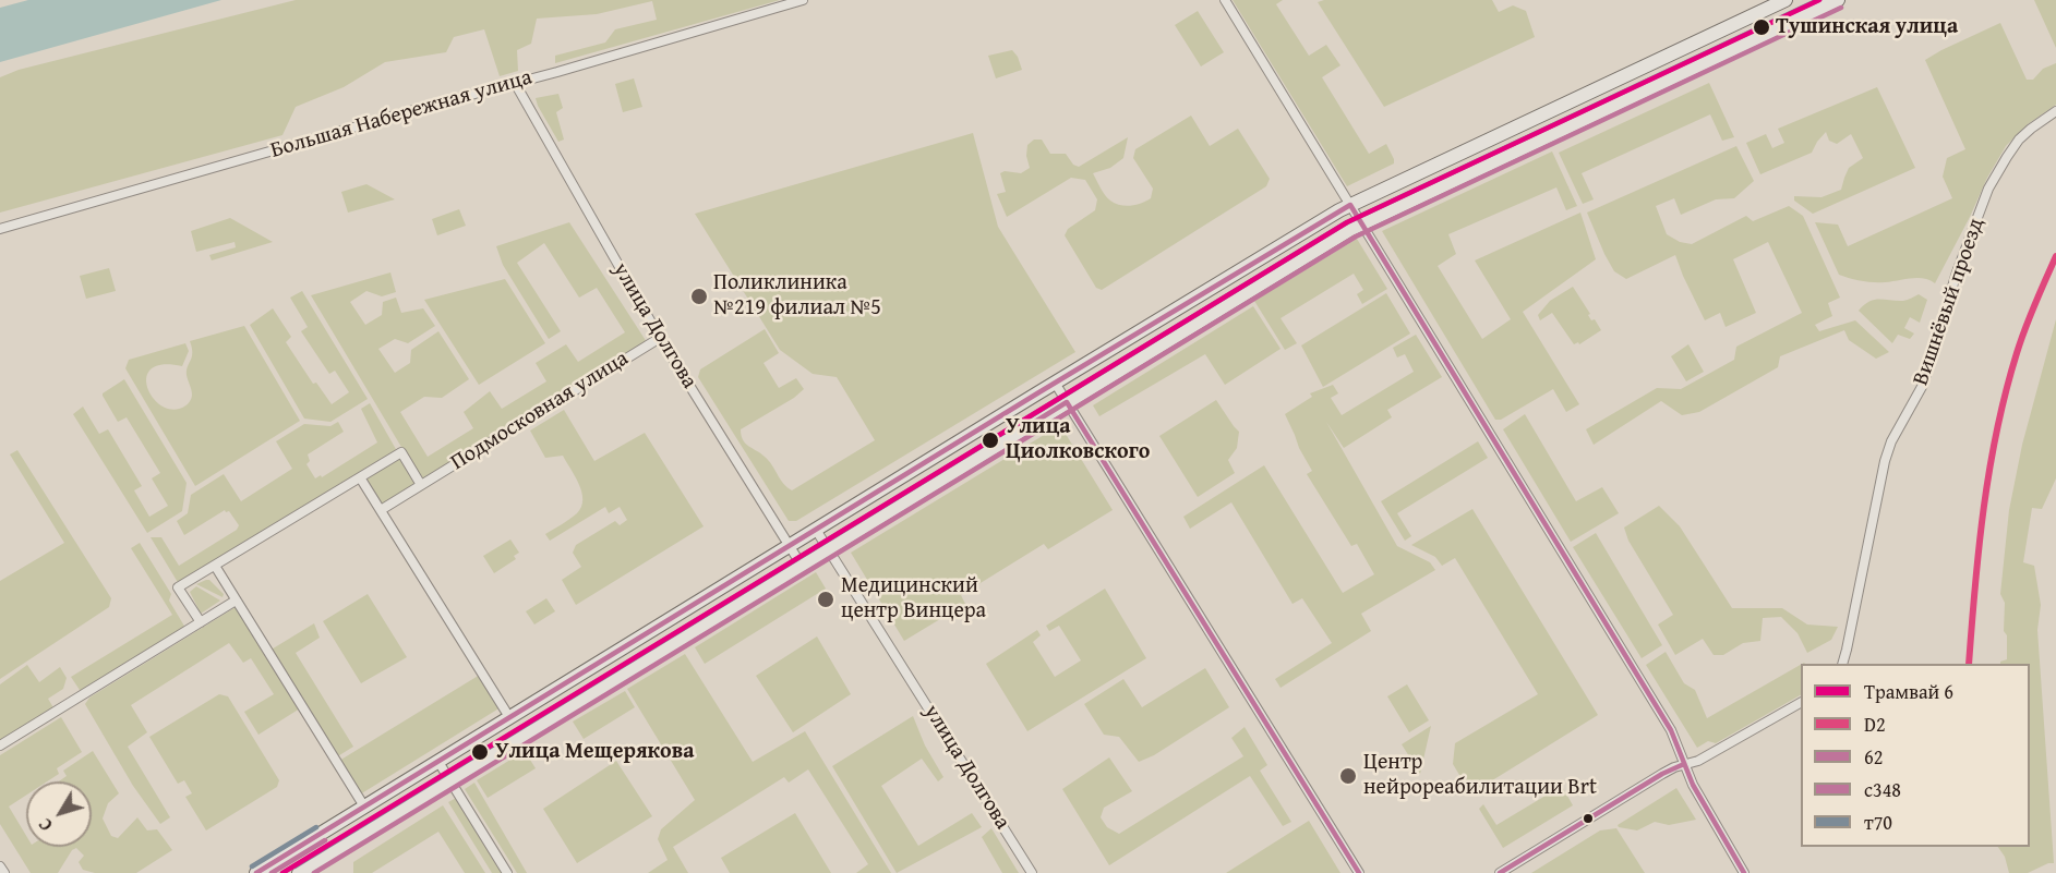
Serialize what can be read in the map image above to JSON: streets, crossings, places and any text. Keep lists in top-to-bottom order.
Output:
{
  "streets": {
    "street": [
      "Большая Набережная улица",
      "Вишнёвый проезд",
      "улица Долгова",
      "Подмосковная улица"
    ]
  },
  "crossings": [
    ["Большая Набережная улица", "улица Долгова"],
    ["улица Долгова", "Подмосковная улица"]
  ],
  "places": [
    "Тушинская улица",
    "Поликлиника №219 филиал №5",
    "Улица Циолковского",
    "Медицинский центр Винцера",
    "Улица Мещерякова",
    "Центр нейрореабилитации Brt"
  ],
  "lines": [
    "tram line 6",
    "transit line т70",
    "transit line с348",
    "transit line 62",
    "transit line D2"
  ],
  "legend": [
    "Трамвай 6",
    "D2",
    "62",
    "с348",
    "т70"
  ],
  "north": "bottom left"
}
